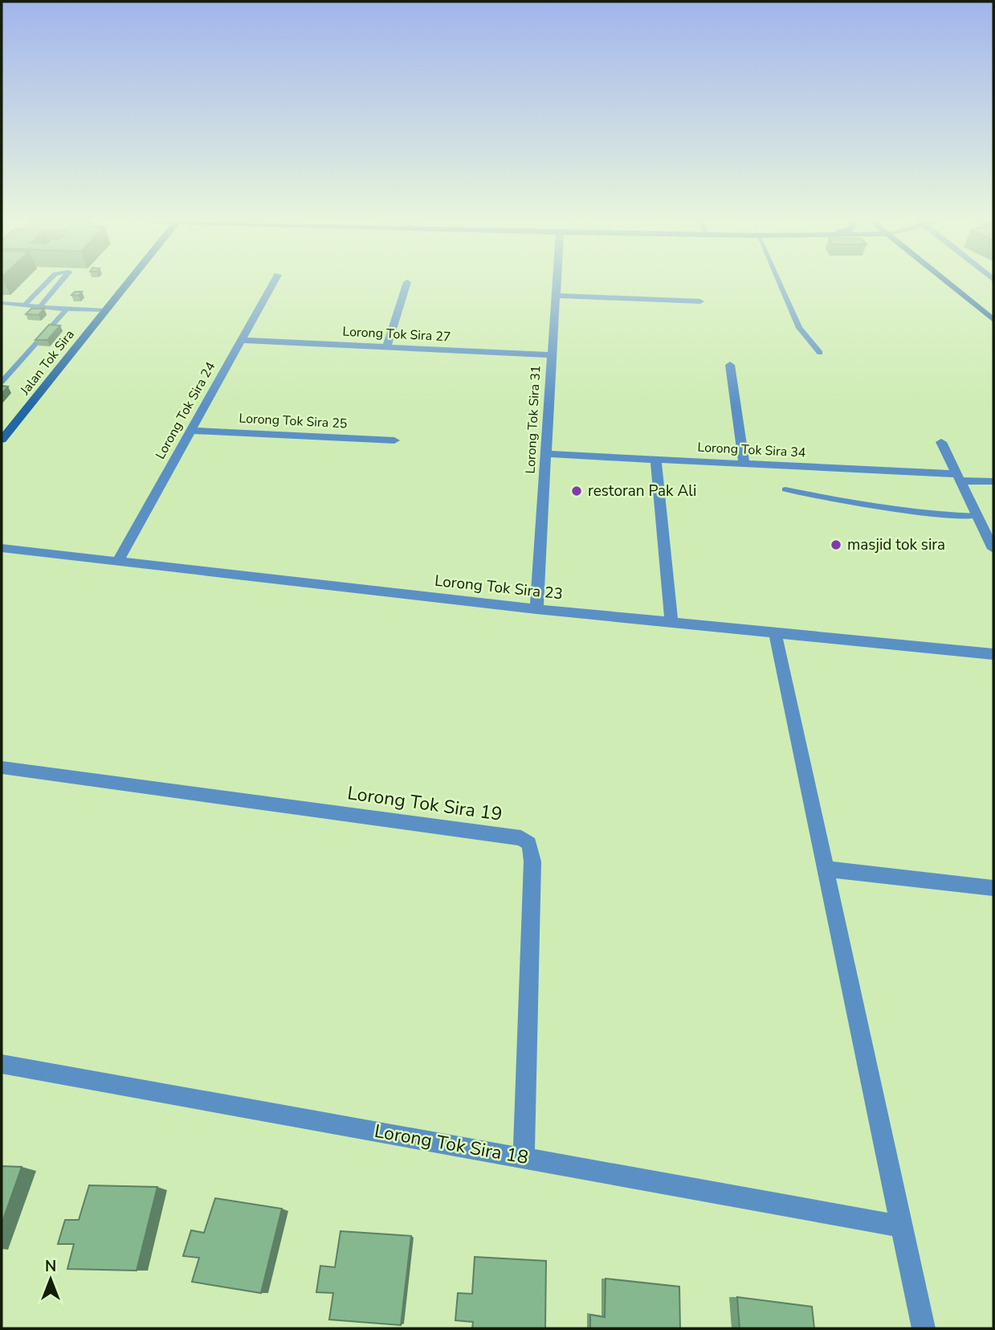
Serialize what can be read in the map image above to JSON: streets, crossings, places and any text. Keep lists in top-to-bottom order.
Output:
{
  "streets": {
    "street": [
      "Lorong Tok Sira 27",
      "Jalan Tok Sira",
      "Lorong Tok Sira 24",
      "Lorong Tok Sira 31",
      "Lorong Tok Sira 25",
      "Lorong Tok Sira 34",
      "Lorong Tok Sira 23",
      "Lorong Tok Sira 19",
      "Lorong Tok Sira 18"
    ]
  },
  "crossings": [
    ["Lorong Tok Sira 27", "Lorong Tok Sira 24"],
    ["Lorong Tok Sira 27", "Lorong Tok Sira 31"],
    ["Lorong Tok Sira 24", "Lorong Tok Sira 25"],
    ["Lorong Tok Sira 24", "Lorong Tok Sira 23"],
    ["Lorong Tok Sira 31", "Lorong Tok Sira 34"],
    ["Lorong Tok Sira 31", "Lorong Tok Sira 23"],
    ["Lorong Tok Sira 19", "Lorong Tok Sira 18"]
  ],
  "places": ["restoran Pak Ali", "masjid tok sira"],
  "north": "top"
}
